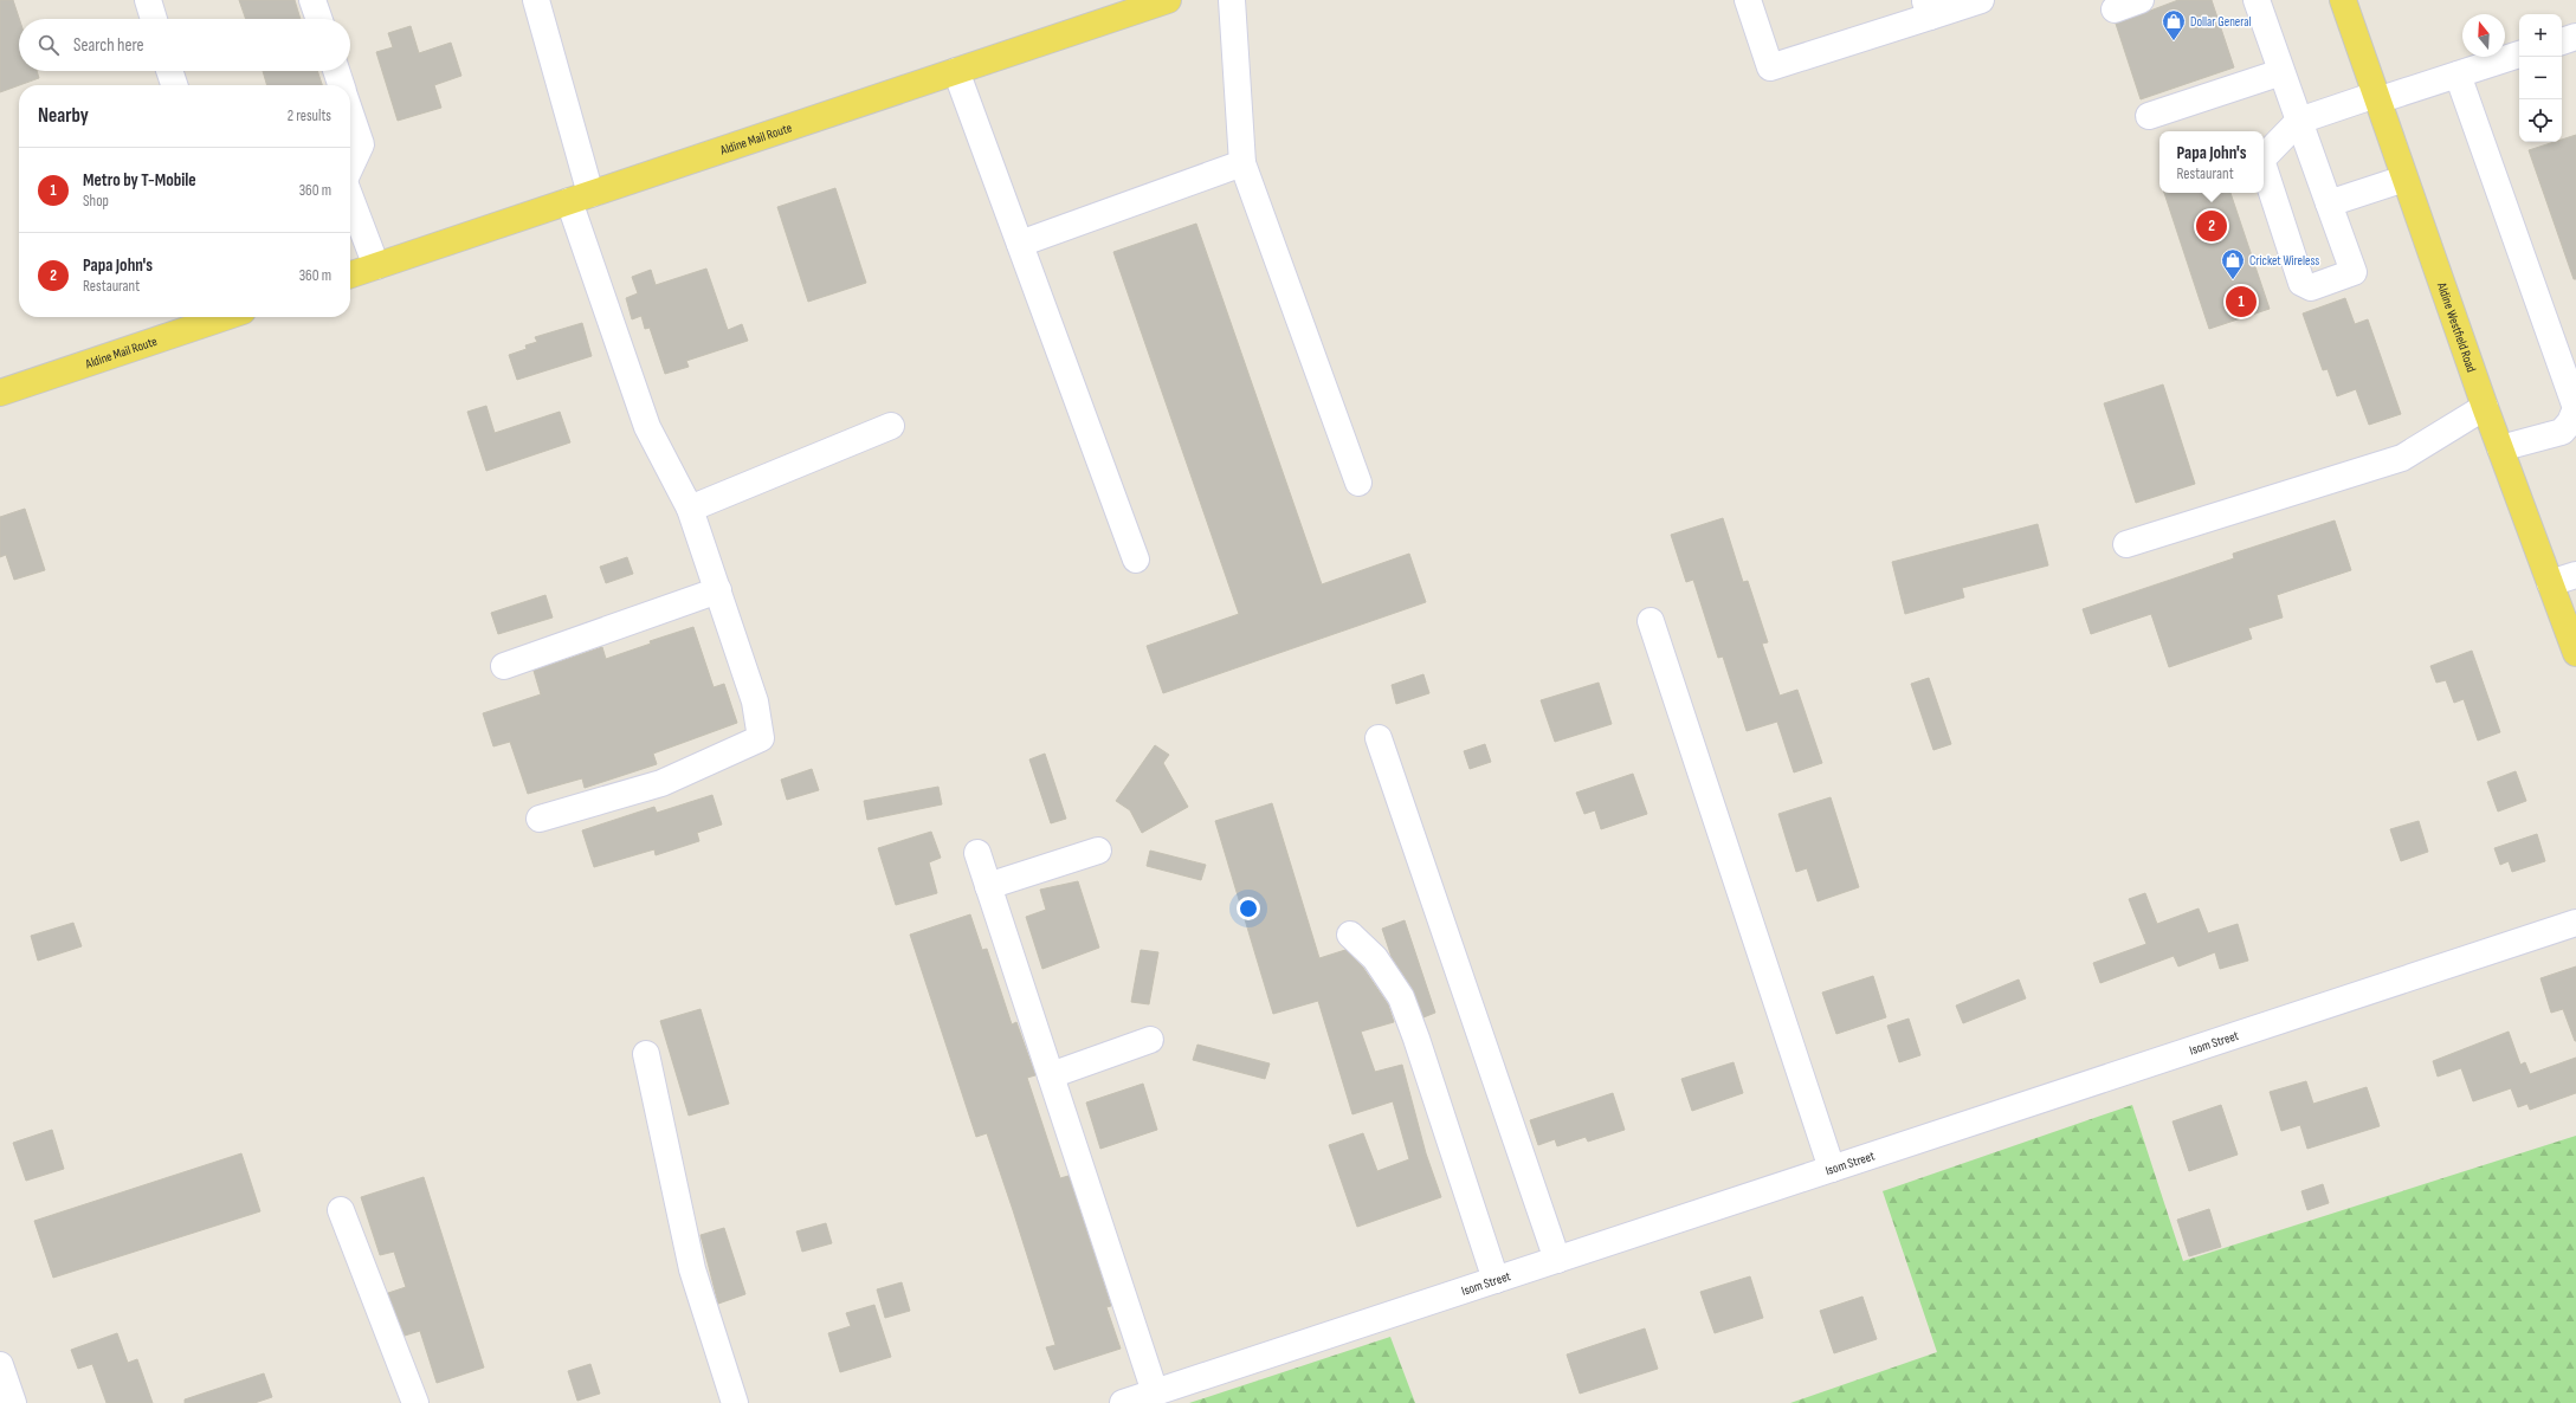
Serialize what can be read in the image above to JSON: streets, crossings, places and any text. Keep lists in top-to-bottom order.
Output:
{
  "streets": {
    "main road": ["Aldine Mail Route", "Aldine Westfield Road"],
    "street": ["Isom Street"]
  },
  "places": {
    "shop": ["Dollar General", "Cricket Wireless"]
  },
  "north": "top",
  "page": {
    "map_buttons": ["+", "−"],
    "search": "Search here",
    "heading": ["Nearby", "2 results"],
    "popup": ["Papa John's", "Restaurant"],
    "list": [
      {
        "mark": "1",
        "name": "Metro by T-Mobile",
        "note": "Shop",
        "value": "360 m"
      },
      {
        "mark": "2",
        "name": "Papa John's",
        "note": "Restaurant",
        "value": "360 m"
      }
    ],
    "pins": ["2", "1"]
  }
}
